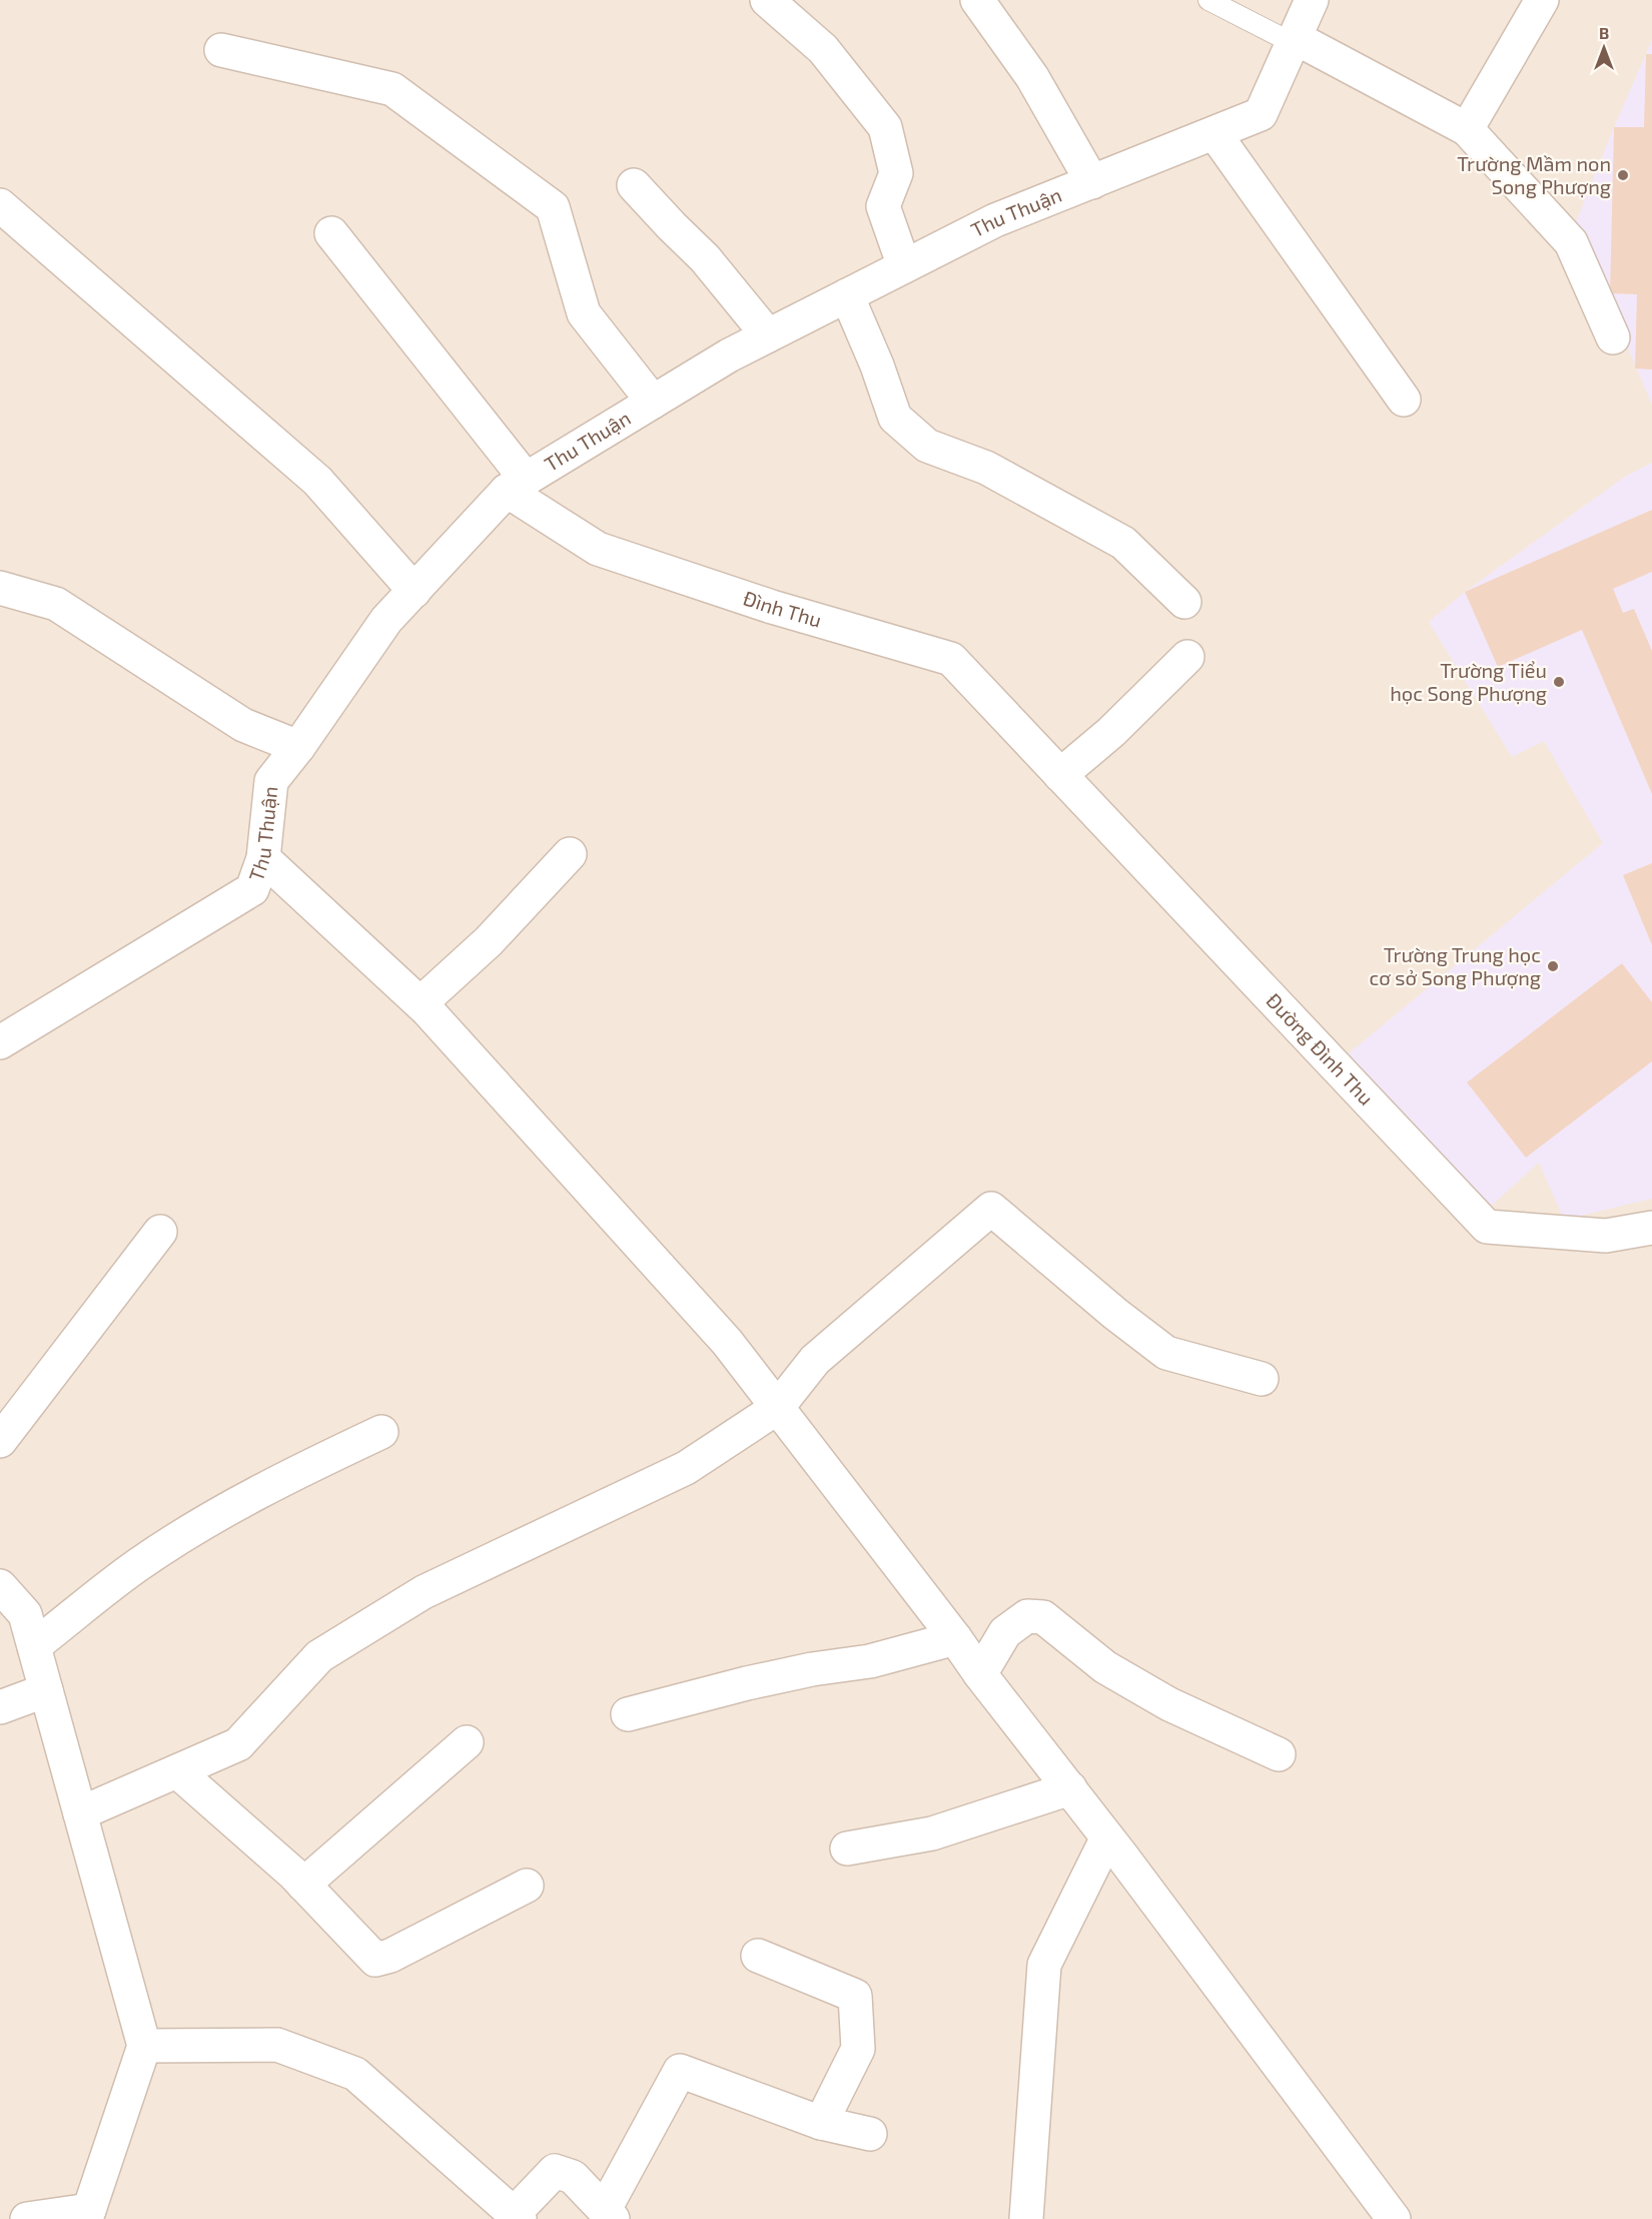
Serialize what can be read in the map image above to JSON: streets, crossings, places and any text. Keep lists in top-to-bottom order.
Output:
{
  "streets": {
    "street": ["Thu Thuận", "Đình Thu", "Đường Đình Thu"]
  },
  "crossings": [
    ["Thu Thuận", "Đình Thu"],
    ["Đình Thu", "Đường Đình Thu"]
  ],
  "places": ["Trường Mầm non Song Phượng", "Trường Tiểu học Song Phượng", "Trường Trung học cơ sở Song Phượng"],
  "north": "top"
}
